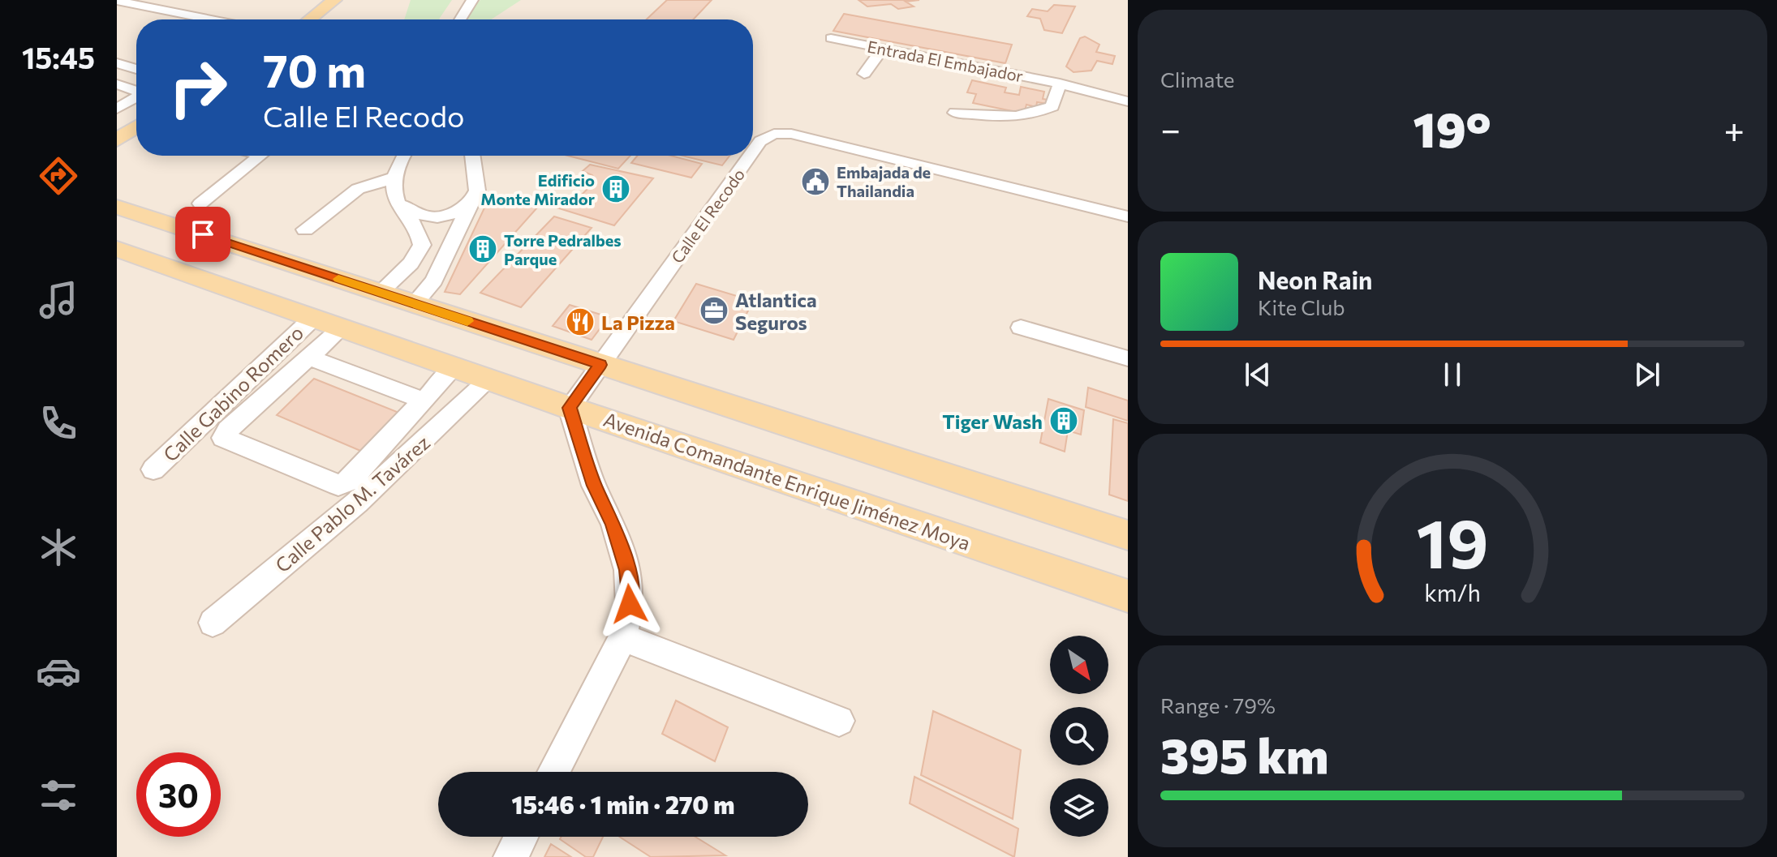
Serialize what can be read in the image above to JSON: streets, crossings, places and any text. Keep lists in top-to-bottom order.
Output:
{
  "streets": {
    "main road": ["Avenida Comandante Enrique Jiménez Moya"],
    "street": [
      "Entrada El Embajador",
      "Calle El Recodo",
      "Calle Gabino Romero",
      "Calle Pablo M. Tavárez"
    ]
  },
  "crossings": [
    ["Calle El Recodo", "Avenida Comandante Enrique Jiménez Moya"],
    ["Calle Gabino Romero", "Avenida Comandante Enrique Jiménez Moya"],
    ["Avenida Comandante Enrique Jiménez Moya", "Calle Pablo M. Tavárez"]
  ],
  "places": {
    "public building": ["Embajada de Thailandia"],
    "building": ["Edificio Monte Mirador", "Torre Pedralbes Parque", "Tiger Wash"],
    "office": ["Atlantica Seguros"],
    "restaurant": ["La Pizza"]
  },
  "north": "bottom right",
  "page": {
    "tabs": "15:45",
    "tile": [
      "Climate",
      ["Range · 79%", "395 km"]
    ],
    "turn": ["70 m", "Calle El Recodo"],
    "heat": ["−", "19°", "+"],
    "song": ["Neon Rain", "Kite Club"],
    "limit": "30",
    "trip": "15:46 · 1 min · 270 m",
    "gauge": ["19", "km/h"]
  }
}
